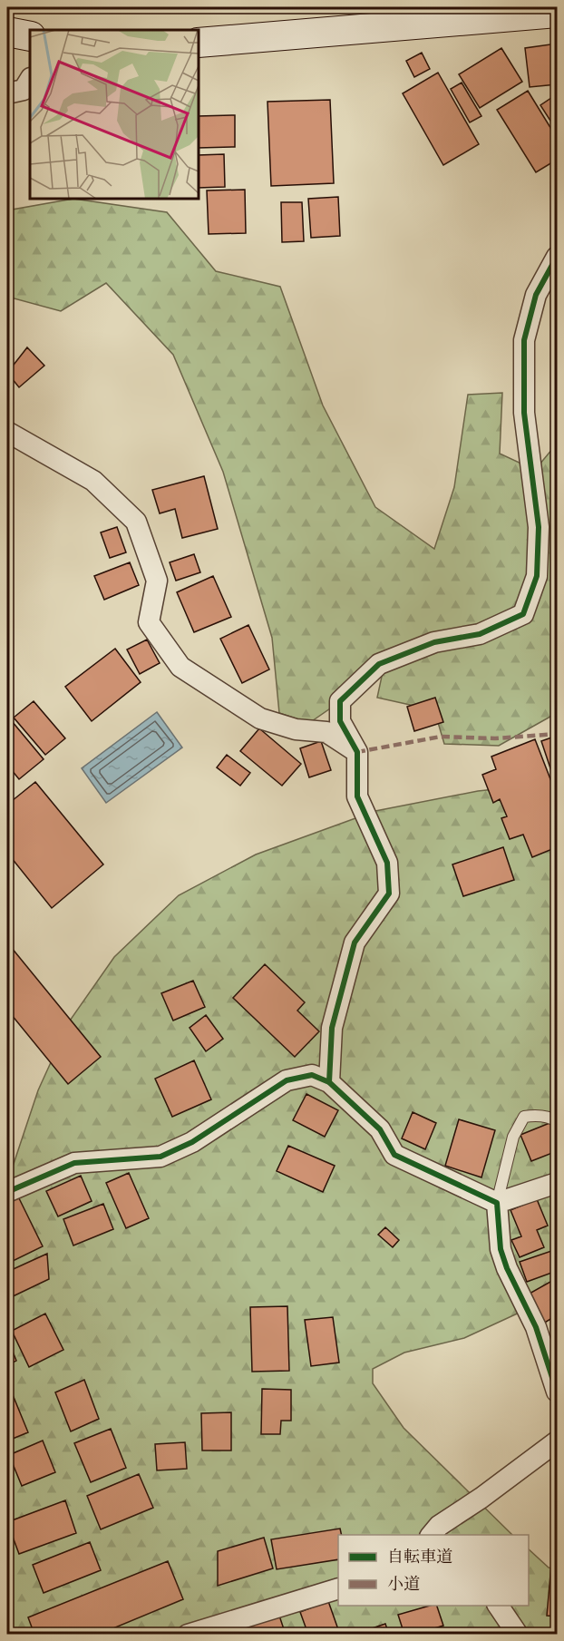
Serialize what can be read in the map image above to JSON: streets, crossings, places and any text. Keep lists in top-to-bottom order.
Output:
{
  "legend": ["自転車道", "小道"]
}
